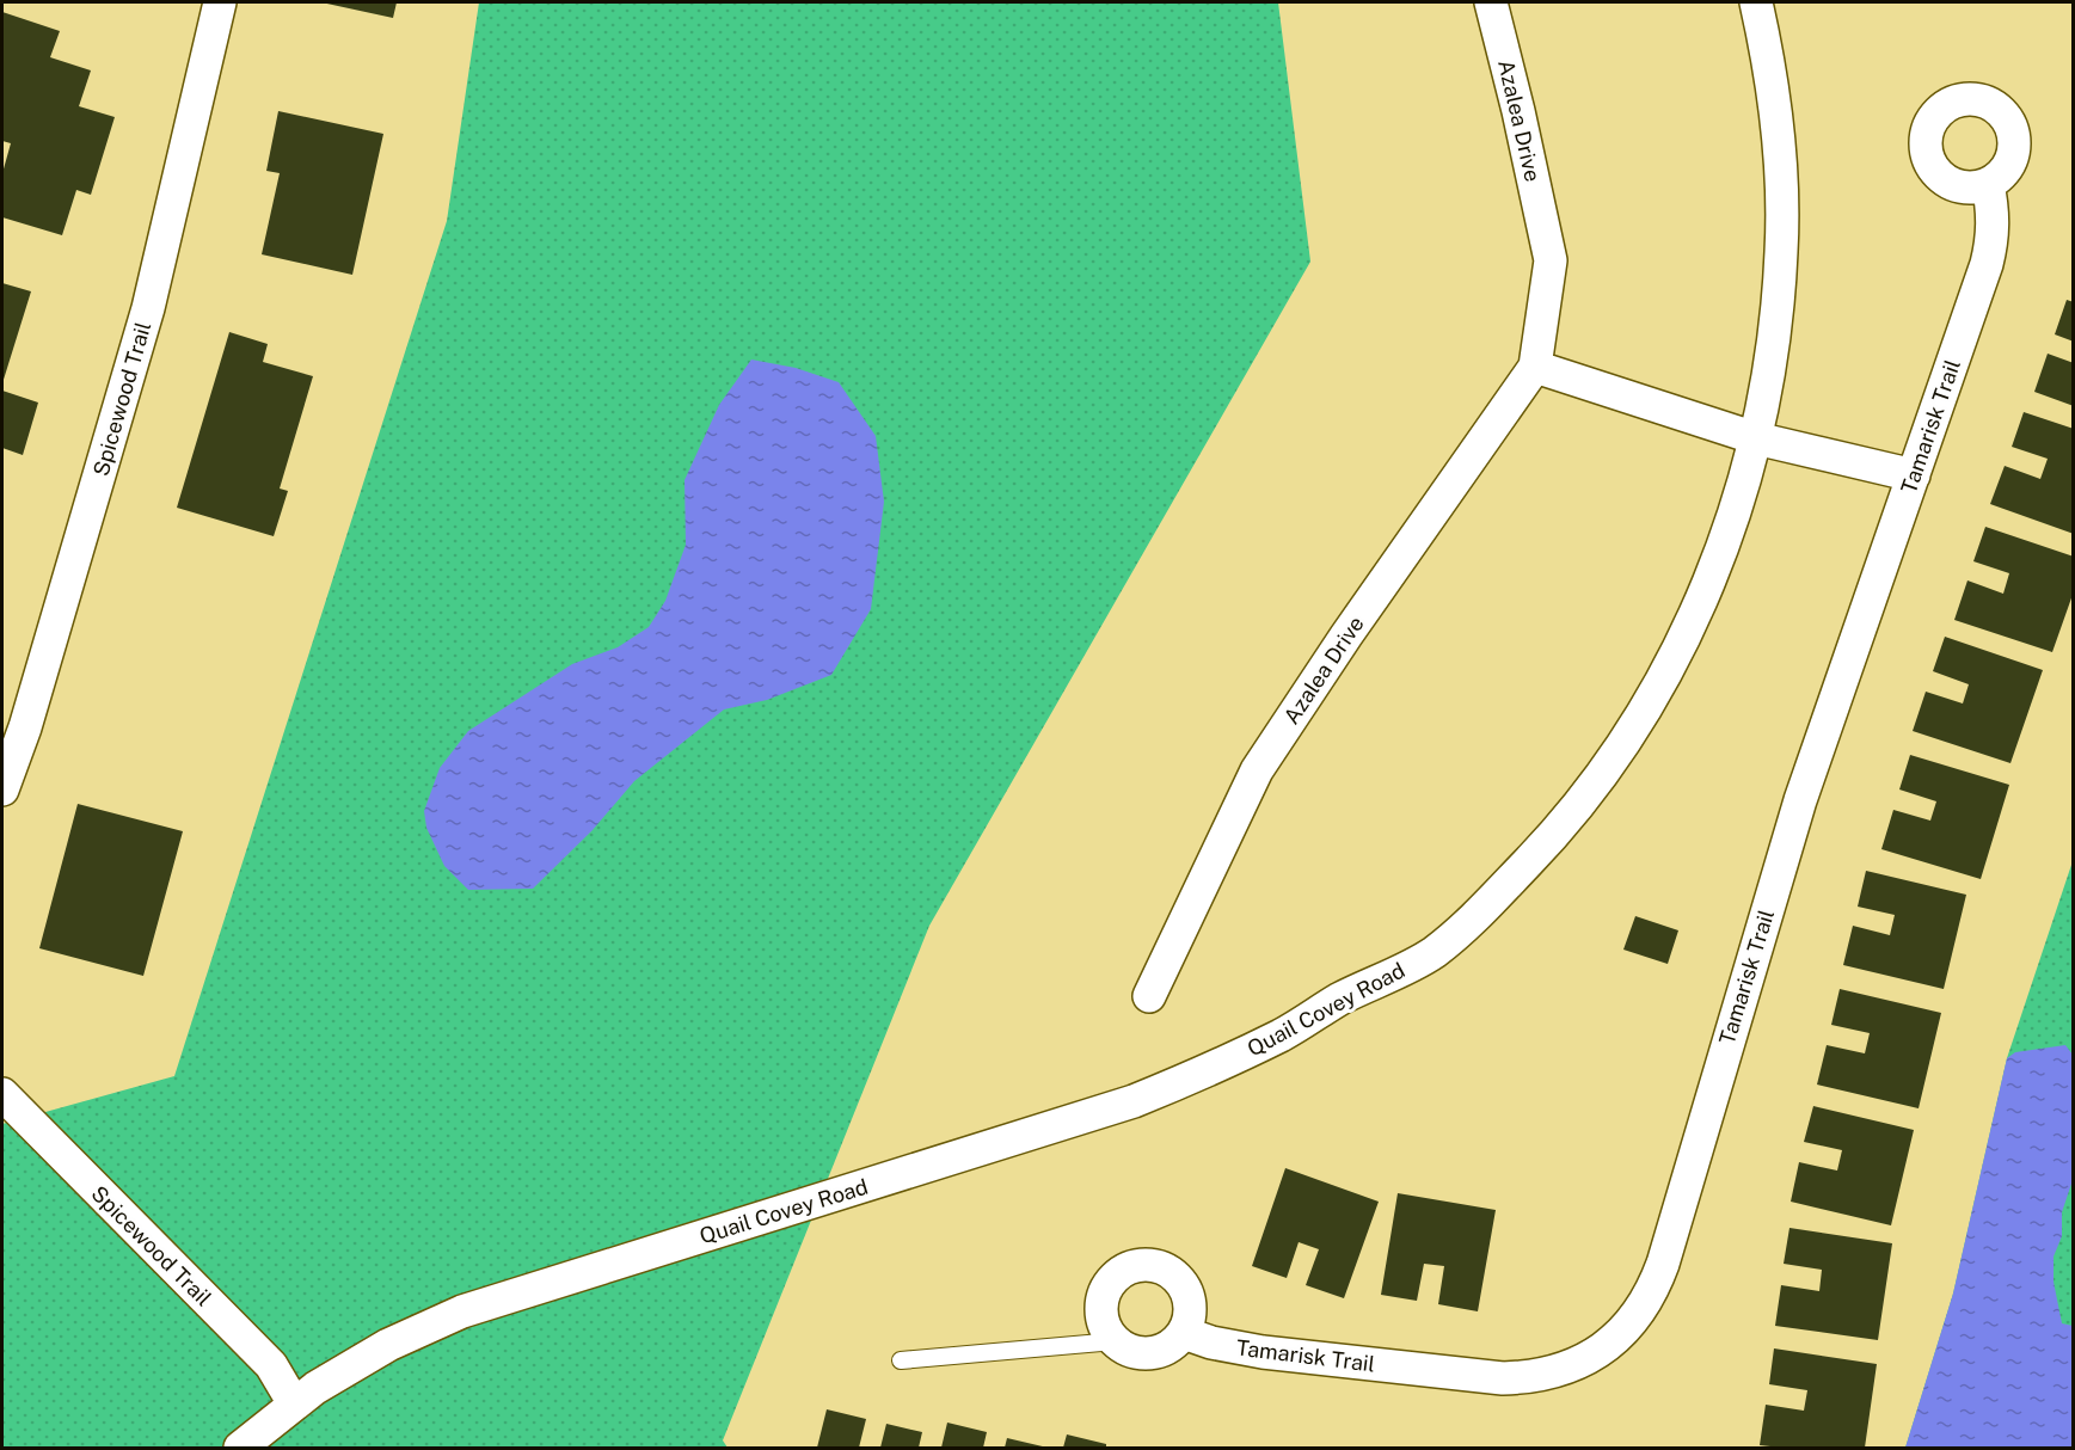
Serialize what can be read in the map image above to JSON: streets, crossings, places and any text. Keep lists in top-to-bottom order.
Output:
{
  "streets": {
    "street": [
      "Azalea Drive",
      "Spicewood Trail",
      "Tamarisk Trail",
      "Quail Covey Road"
    ]
  },
  "crossings": [
    ["Spicewood Trail", "Quail Covey Road"]
  ]
}
